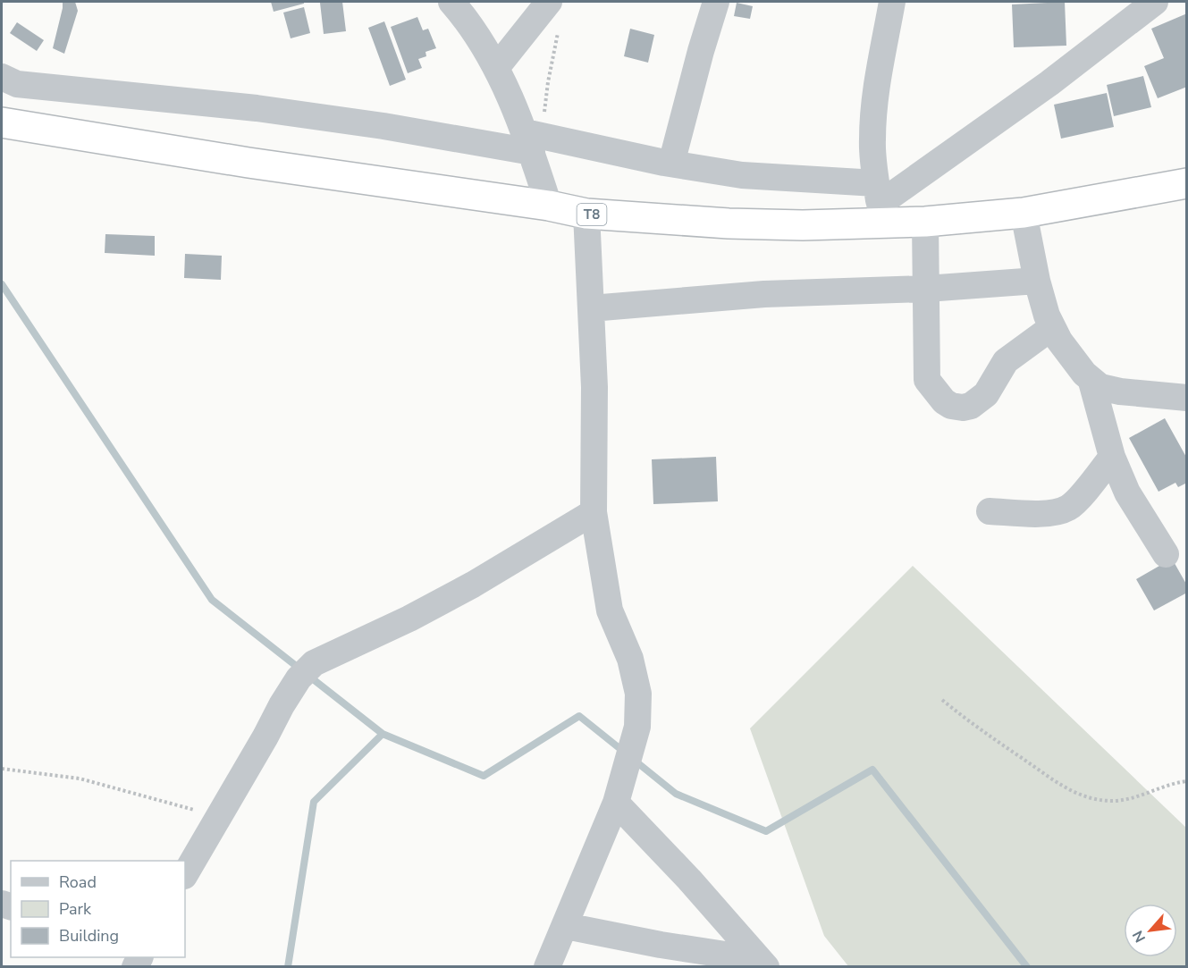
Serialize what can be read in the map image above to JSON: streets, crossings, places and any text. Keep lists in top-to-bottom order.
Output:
{
  "streets": {
    "highway": ["T8"]
  },
  "legend": ["Road", "Park", "Building"],
  "north": "bottom left"
}
